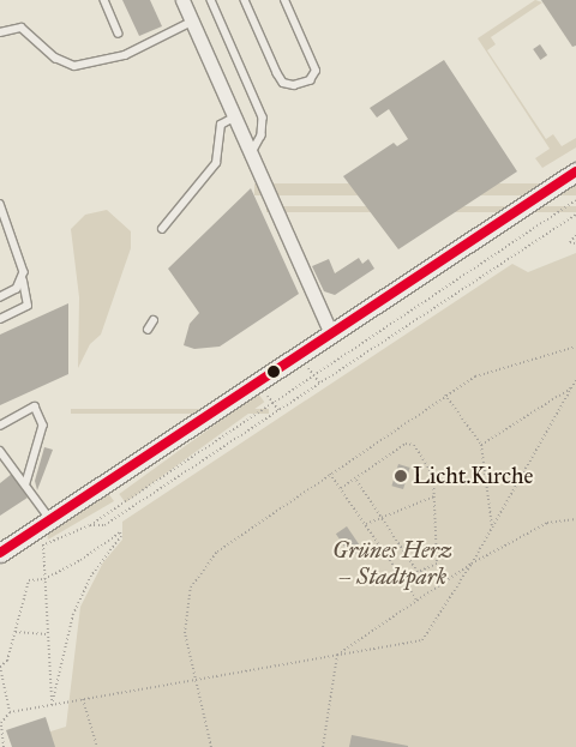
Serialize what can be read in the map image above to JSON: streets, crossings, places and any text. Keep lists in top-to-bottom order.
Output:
{
  "parks": ["Grünes Herz – Stadtpark"],
  "places": ["Licht.Kirche"]
}
